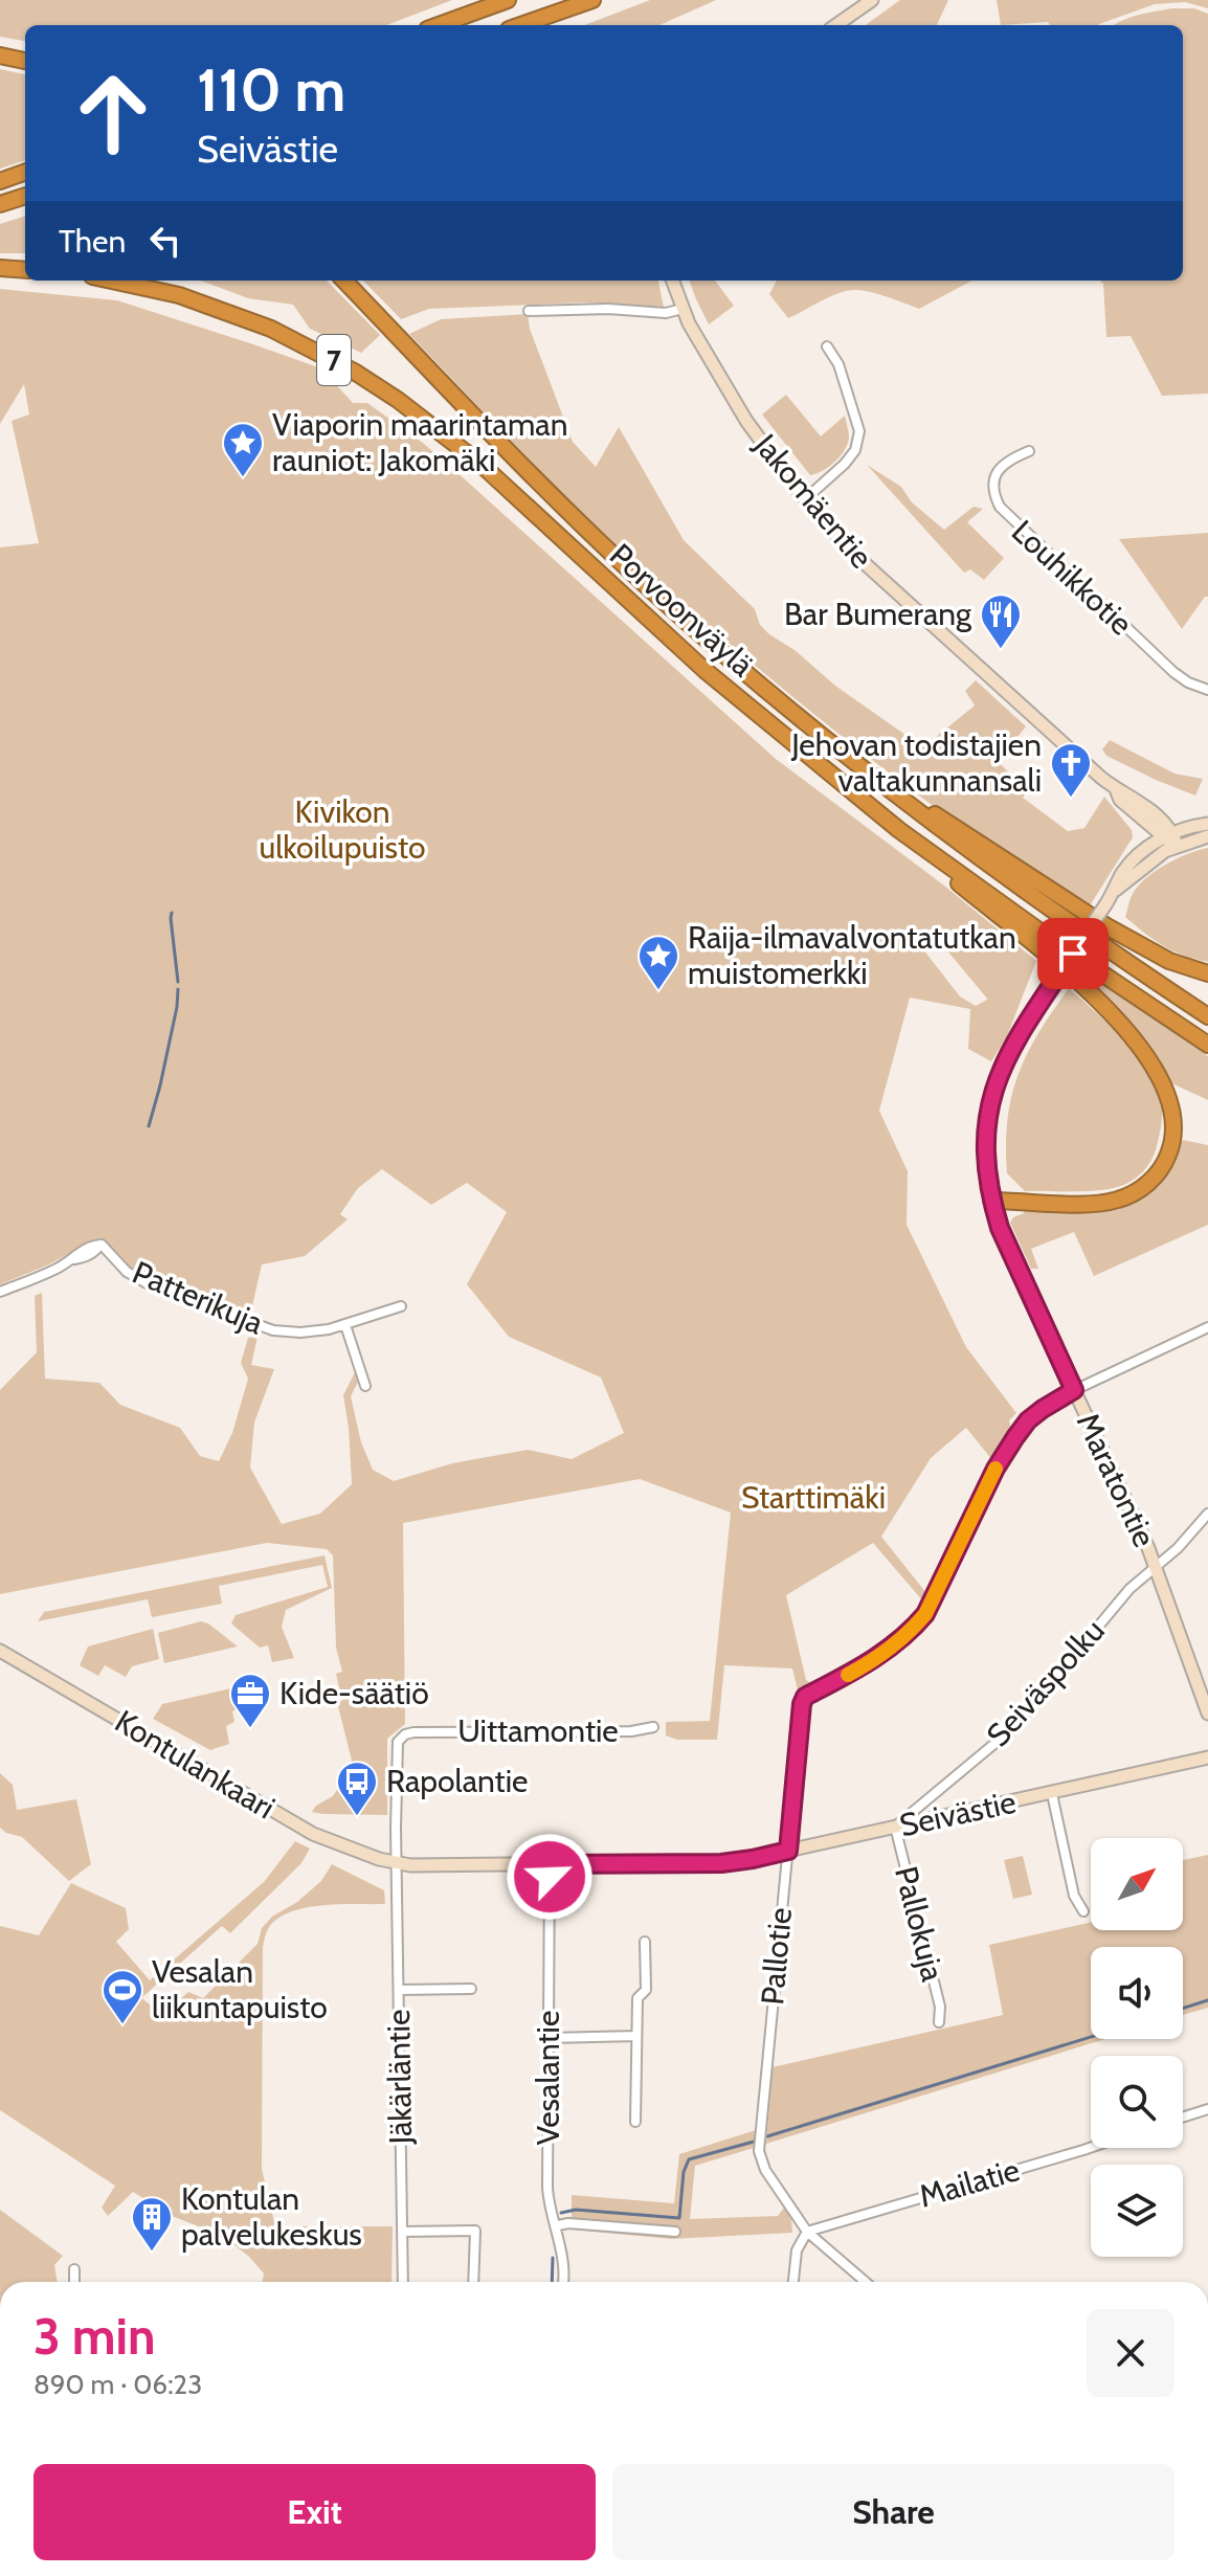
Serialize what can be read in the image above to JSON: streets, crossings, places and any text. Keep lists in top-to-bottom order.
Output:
{
  "streets": {
    "highway": ["7", "Porvoonväylä"],
    "street": [
      "Jakomäentie",
      "Louhikkotie",
      "Patterikuja",
      "Maratontie",
      "Seiväspolku",
      "Uittamontie",
      "Kontulankaari",
      "Seivästie",
      "Pallokuja",
      "Pallotie",
      "Jäkärläntie",
      "Vesalantie",
      "Mailatie"
    ]
  },
  "crossings": [
    ["Jakomäentie", "Maratontie"],
    ["Maratontie", "Seiväspolku"],
    ["Maratontie", "Pallotie"],
    ["Seiväspolku", "Seivästie"],
    ["Seiväspolku", "Pallokuja"],
    ["Uittamontie", "Kontulankaari"],
    ["Uittamontie", "Jäkärläntie"],
    ["Kontulankaari", "Jäkärläntie"],
    ["Seivästie", "Pallokuja"],
    ["Seivästie", "Pallotie"],
    ["Seivästie", "Vesalantie"],
    ["Pallotie", "Mailatie"]
  ],
  "parks": ["Kivikon ulkoilupuisto", "Starttimäki"],
  "places": {
    "place": ["Viaporin maarintaman rauniot: Jakomäki", "Raija-ilmavalvontatutkan muistomerkki"],
    "restaurant": ["Bar Bumerang"],
    "church": ["Jehovan todistajien valtakunnansali"],
    "office": ["Kide-säätiö"],
    "bus stop": ["Rapolantie"],
    "sports": ["Vesalan liikuntapuisto"],
    "building": ["Kontulan palvelukeskus"]
  },
  "north": "top right",
  "page": {
    "turn": ["110 m", "Seivästie"],
    "then": "Then",
    "heading": ["3 min", "890 m · 06:23"],
    "buttons": ["Exit", "Share"]
  }
}
